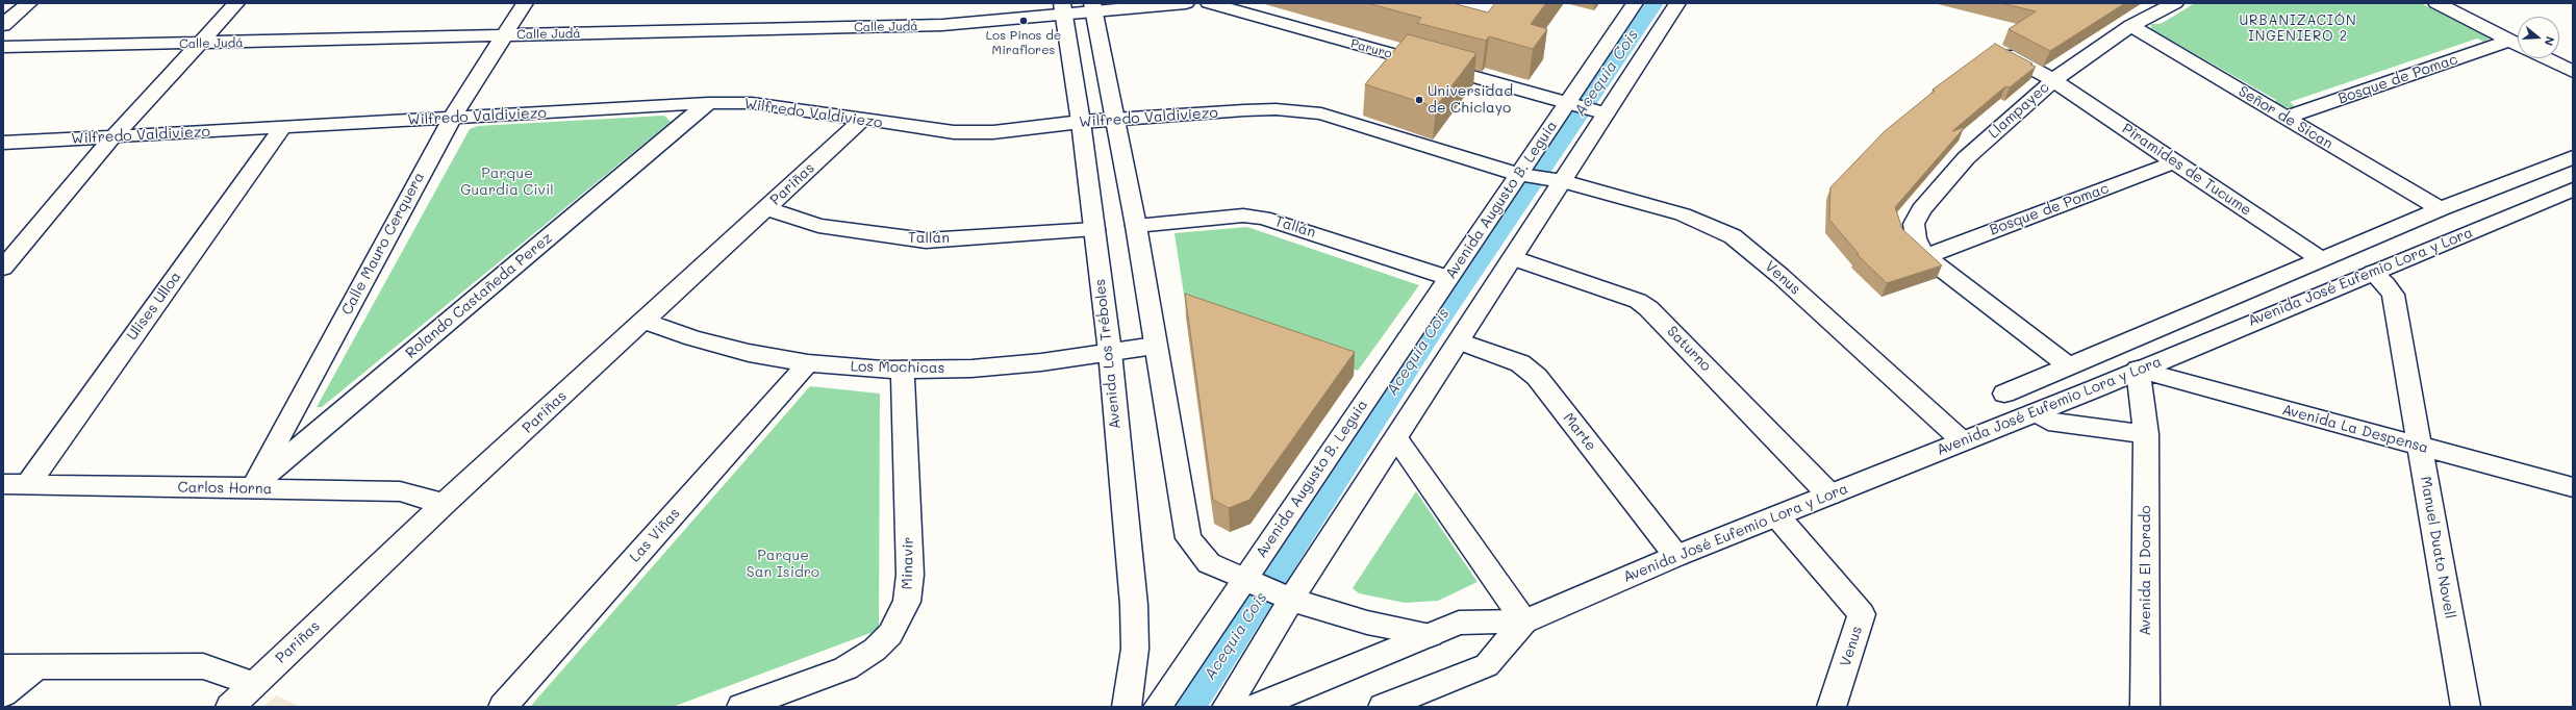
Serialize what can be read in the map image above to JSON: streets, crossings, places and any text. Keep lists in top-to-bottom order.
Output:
{
  "streets": {
    "street": [
      "Calle Judá",
      "Paruro",
      "Bosque de Pomac",
      "Llampayec",
      "Wilfredo Valdiviezo",
      "Señor de Sican",
      "Piramides de Tucume",
      "Pariñas",
      "Avenida Augusto B. Leguia",
      "Tallán",
      "Calle Mauro Cerquera",
      "Avenida José Eufemio Lora y Lora",
      "Venus",
      "Rolando Castañeda Perez",
      "Ulises Ulloa",
      "Saturno",
      "Avenida Los Tréboles",
      "Los Mochicas",
      "Avenida La Despensa",
      "Marte",
      "Carlos Horna",
      "Las Viñas",
      "Manuel Duato Novell",
      "Minavir",
      "Avenida El Dorado"
    ]
  },
  "crossings": [
    ["Calle Judá", "Calle Mauro Cerquera"],
    ["Calle Judá", "Avenida Los Tréboles"],
    ["Paruro", "Avenida Augusto B. Leguia"],
    ["Bosque de Pomac", "Llampayec"],
    ["Bosque de Pomac", "Señor de Sican"],
    ["Bosque de Pomac", "Piramides de Tucume"],
    ["Llampayec", "Señor de Sican"],
    ["Llampayec", "Piramides de Tucume"],
    ["Wilfredo Valdiviezo", "Pariñas"],
    ["Wilfredo Valdiviezo", "Avenida Augusto B. Leguia"],
    ["Wilfredo Valdiviezo", "Calle Mauro Cerquera"],
    ["Wilfredo Valdiviezo", "Venus"],
    ["Wilfredo Valdiviezo", "Rolando Castañeda Perez"],
    ["Wilfredo Valdiviezo", "Ulises Ulloa"],
    ["Wilfredo Valdiviezo", "Avenida Los Tréboles"],
    ["Pariñas", "Tallán"],
    ["Pariñas", "Los Mochicas"],
    ["Pariñas", "Carlos Horna"],
    ["Avenida Augusto B. Leguia", "Tallán"],
    ["Tallán", "Avenida Los Tréboles"],
    ["Calle Mauro Cerquera", "Rolando Castañeda Perez"],
    ["Calle Mauro Cerquera", "Carlos Horna"],
    ["Avenida José Eufemio Lora y Lora", "Venus"],
    ["Avenida José Eufemio Lora y Lora", "Saturno"],
    ["Avenida José Eufemio Lora y Lora", "Avenida La Despensa"],
    ["Avenida José Eufemio Lora y Lora", "Marte"],
    ["Avenida José Eufemio Lora y Lora", "Manuel Duato Novell"],
    ["Avenida José Eufemio Lora y Lora", "Avenida El Dorado"],
    ["Rolando Castañeda Perez", "Carlos Horna"],
    ["Ulises Ulloa", "Carlos Horna"],
    ["Avenida Los Tréboles", "Los Mochicas"],
    ["Los Mochicas", "Las Viñas"],
    ["Los Mochicas", "Minavir"],
    ["Avenida La Despensa", "Manuel Duato Novell"],
    ["Avenida La Despensa", "Avenida El Dorado"]
  ],
  "districts": ["URBANIZACIÓN INGENIERO 2"],
  "water": ["Acequia Cois"],
  "parks": ["Parque Guardia Civil", "Parque San Isidro"],
  "places": ["Los Pinos de Miraflores", "Universidad de Chiclayo"],
  "north": "right"
}
